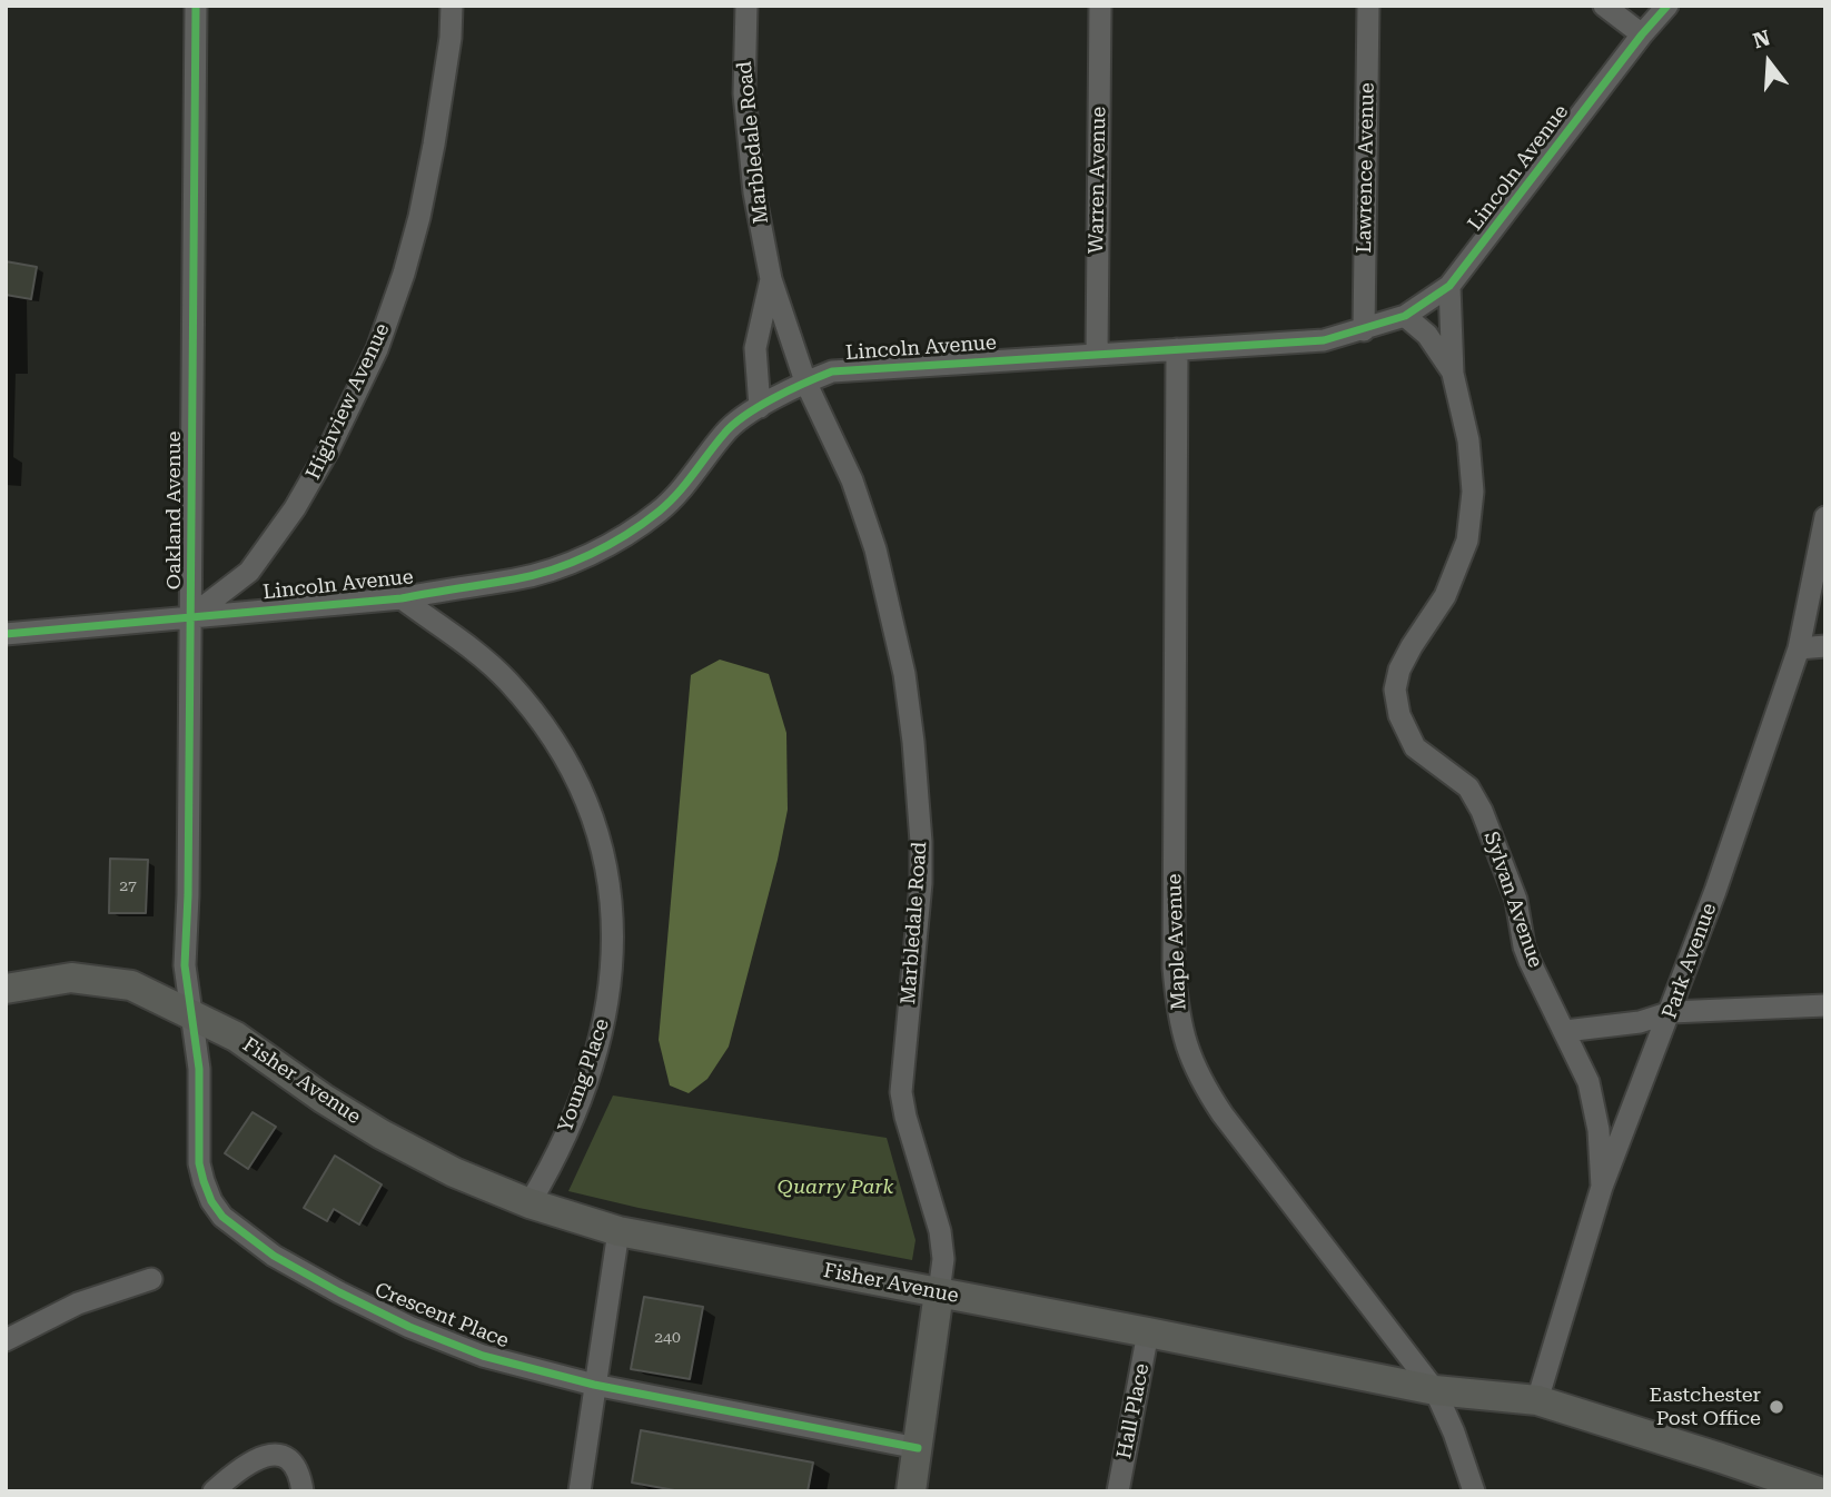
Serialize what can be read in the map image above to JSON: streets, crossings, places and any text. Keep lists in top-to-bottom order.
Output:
{
  "streets": {
    "street": [
      "Marbledale Road",
      "Lawrence Avenue",
      "Lincoln Avenue",
      "Warren Avenue",
      "Highview Avenue",
      "Oakland Avenue",
      "Sylvan Avenue",
      "Maple Avenue",
      "Park Avenue",
      "Young Place",
      "Fisher Avenue",
      "Crescent Place",
      "Hall Place"
    ]
  },
  "crossings": [
    ["Marbledale Road", "Lincoln Avenue"],
    ["Marbledale Road", "Fisher Avenue"],
    ["Marbledale Road", "Crescent Place"],
    ["Lawrence Avenue", "Lincoln Avenue"],
    ["Lincoln Avenue", "Warren Avenue"],
    ["Lincoln Avenue", "Highview Avenue"],
    ["Lincoln Avenue", "Oakland Avenue"],
    ["Lincoln Avenue", "Sylvan Avenue"],
    ["Lincoln Avenue", "Maple Avenue"],
    ["Lincoln Avenue", "Young Place"],
    ["Highview Avenue", "Oakland Avenue"],
    ["Oakland Avenue", "Fisher Avenue"],
    ["Oakland Avenue", "Crescent Place"],
    ["Sylvan Avenue", "Park Avenue"],
    ["Maple Avenue", "Fisher Avenue"],
    ["Park Avenue", "Fisher Avenue"],
    ["Young Place", "Fisher Avenue"],
    ["Fisher Avenue", "Crescent Place"],
    ["Fisher Avenue", "Hall Place"]
  ],
  "parks": ["Quarry Park"],
  "places": ["Eastchester Post Office"],
  "house_numbers": ["27", "240"],
  "north": "top"
}
